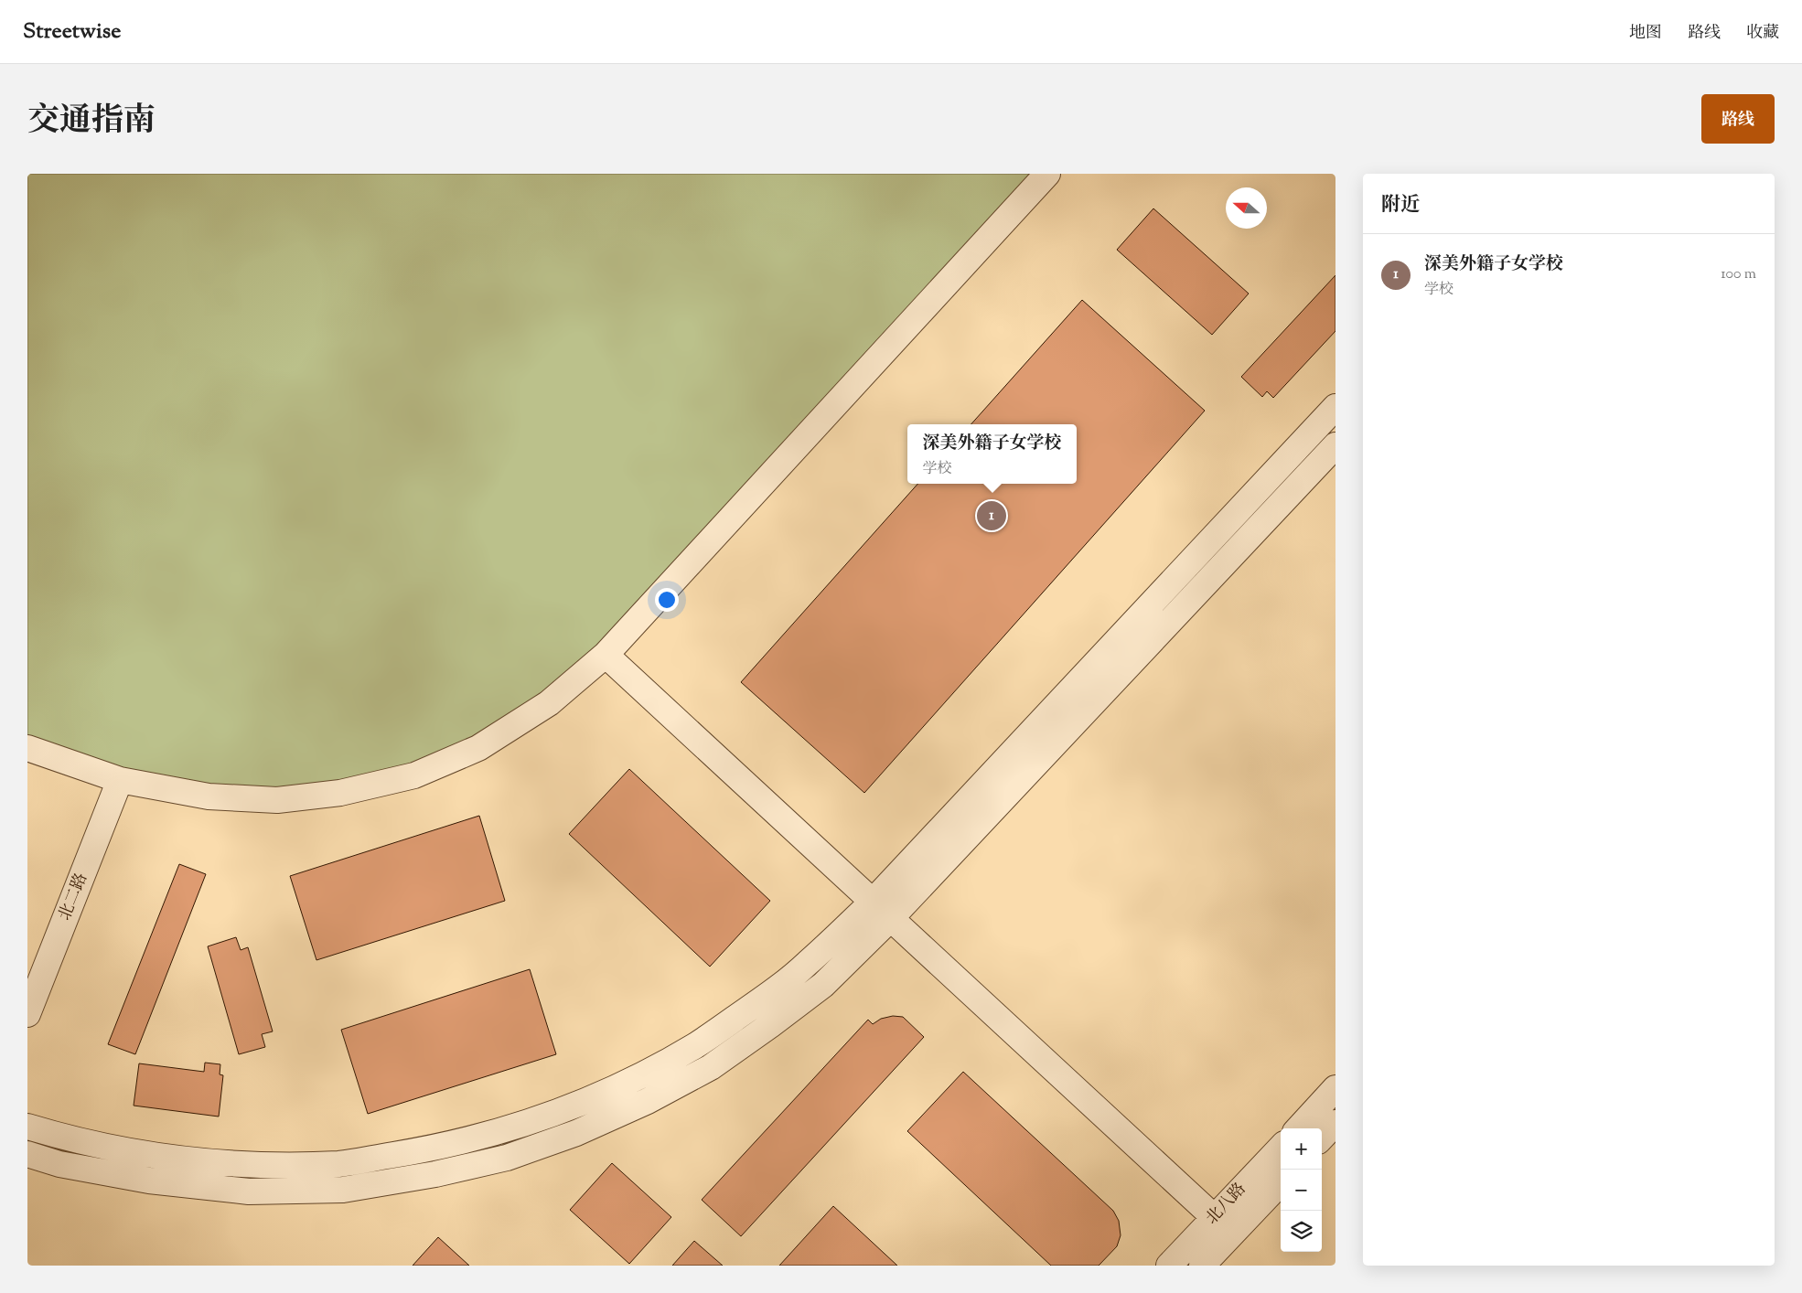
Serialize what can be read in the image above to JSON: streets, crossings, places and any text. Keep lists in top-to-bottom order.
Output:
{
  "streets": {
    "street": ["北二路", "北八路"]
  },
  "north": "left",
  "page": {
    "header": "Streetwise",
    "nav": ["地图", "路线", "收藏"],
    "title": "交通指南",
    "buttons": "路线",
    "heading": "附近",
    "list": [
      {
        "mark": "1",
        "name": "深美外籍子女学校",
        "note": "学校",
        "value": "100 m"
      }
    ],
    "popup": ["深美外籍子女学校", "学校"],
    "pins": "1",
    "map_buttons": ["+", "−"]
  }
}
